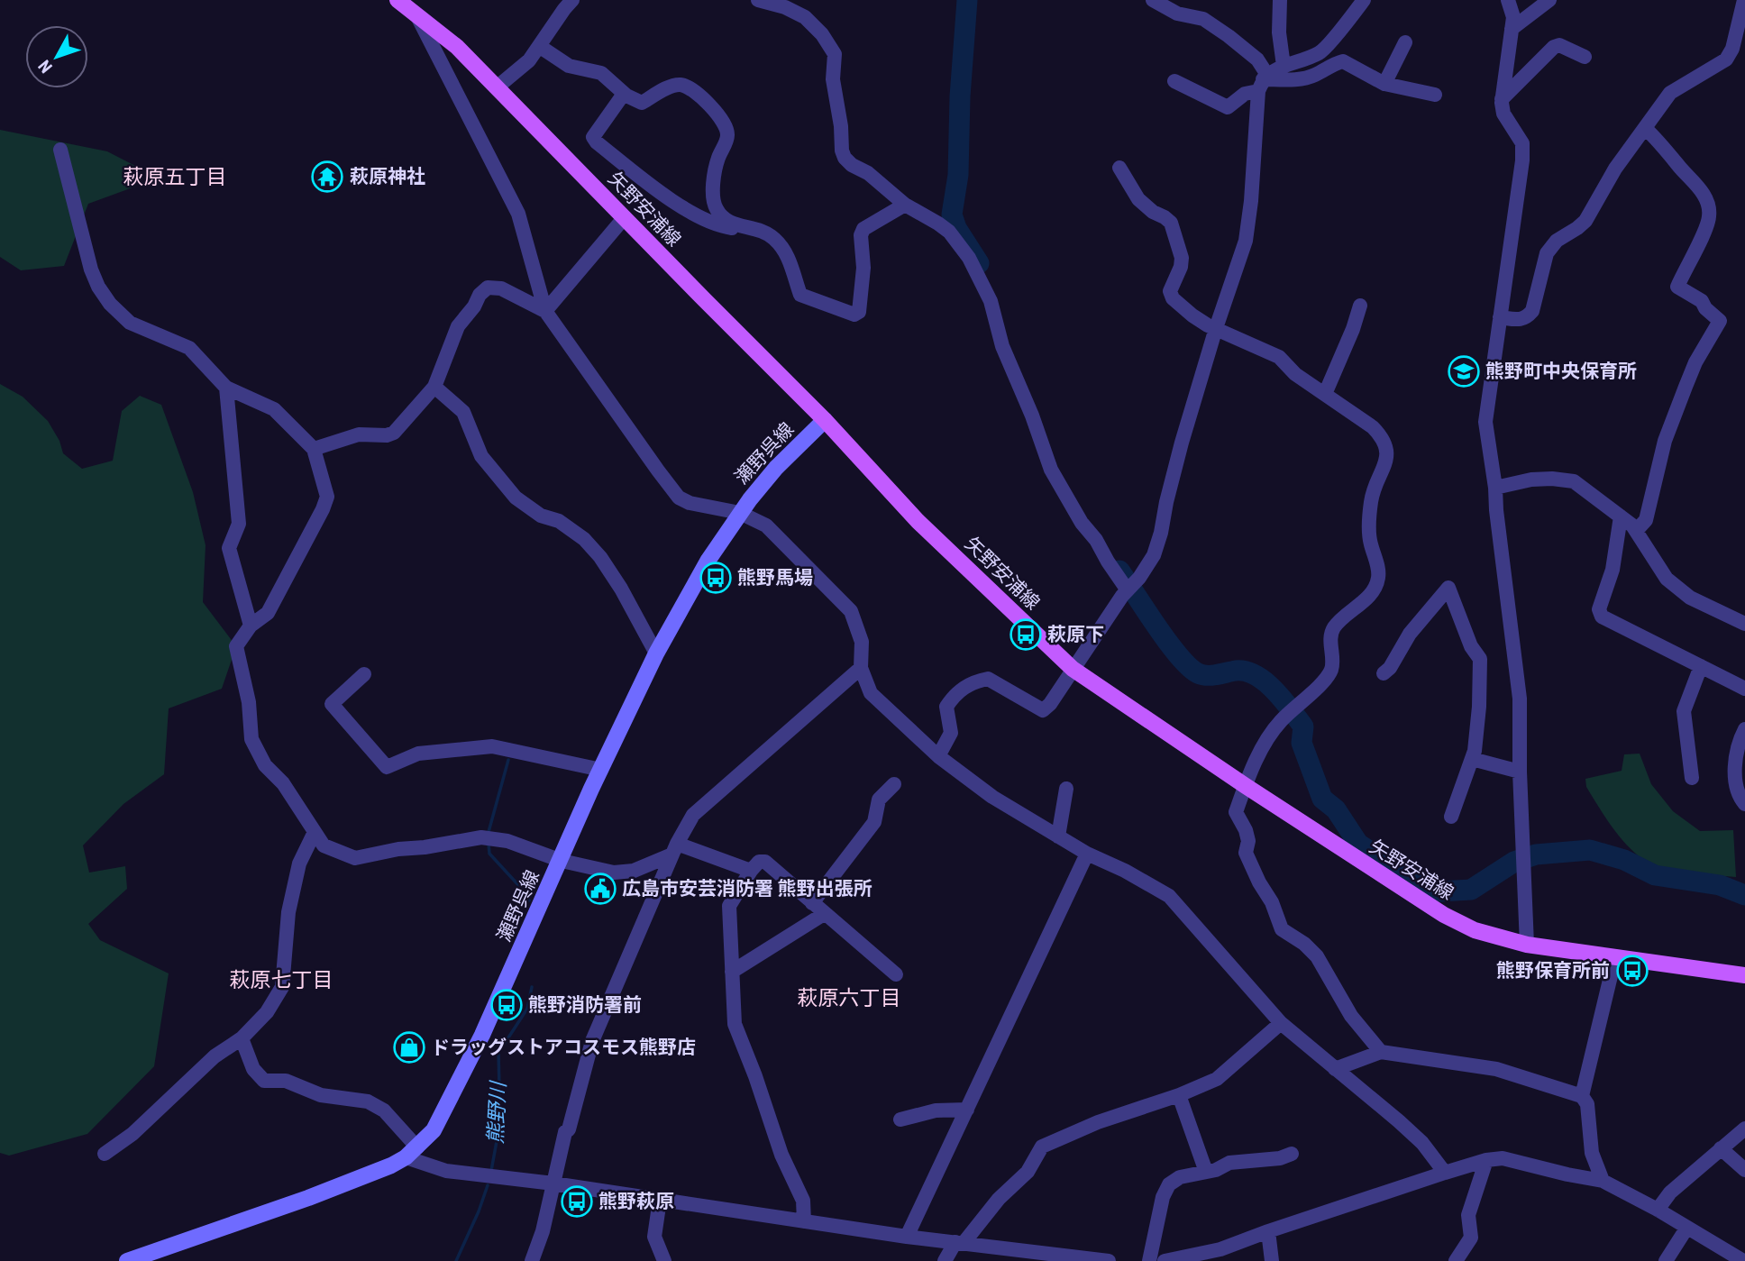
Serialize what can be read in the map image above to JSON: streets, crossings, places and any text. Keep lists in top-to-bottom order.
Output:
{
  "streets": {
    "main road": ["矢野安浦線", "瀬野呉線"]
  },
  "crossings": [
    ["矢野安浦線", "瀬野呉線"]
  ],
  "districts": ["萩原五丁目", "萩原七丁目", "萩原六丁目"],
  "water": ["熊野川"],
  "places": {
    "temple": ["萩原神社"],
    "school or university": ["熊野町中央保育所"],
    "bus stop": [
      "熊野馬場",
      "萩原下",
      "熊野保育所前",
      "熊野消防署前",
      "熊野萩原"
    ],
    "public building": ["広島市安芸消防署 熊野出張所"],
    "shop": ["ドラッグストアコスモス熊野店"]
  },
  "north": "bottom left"
}
